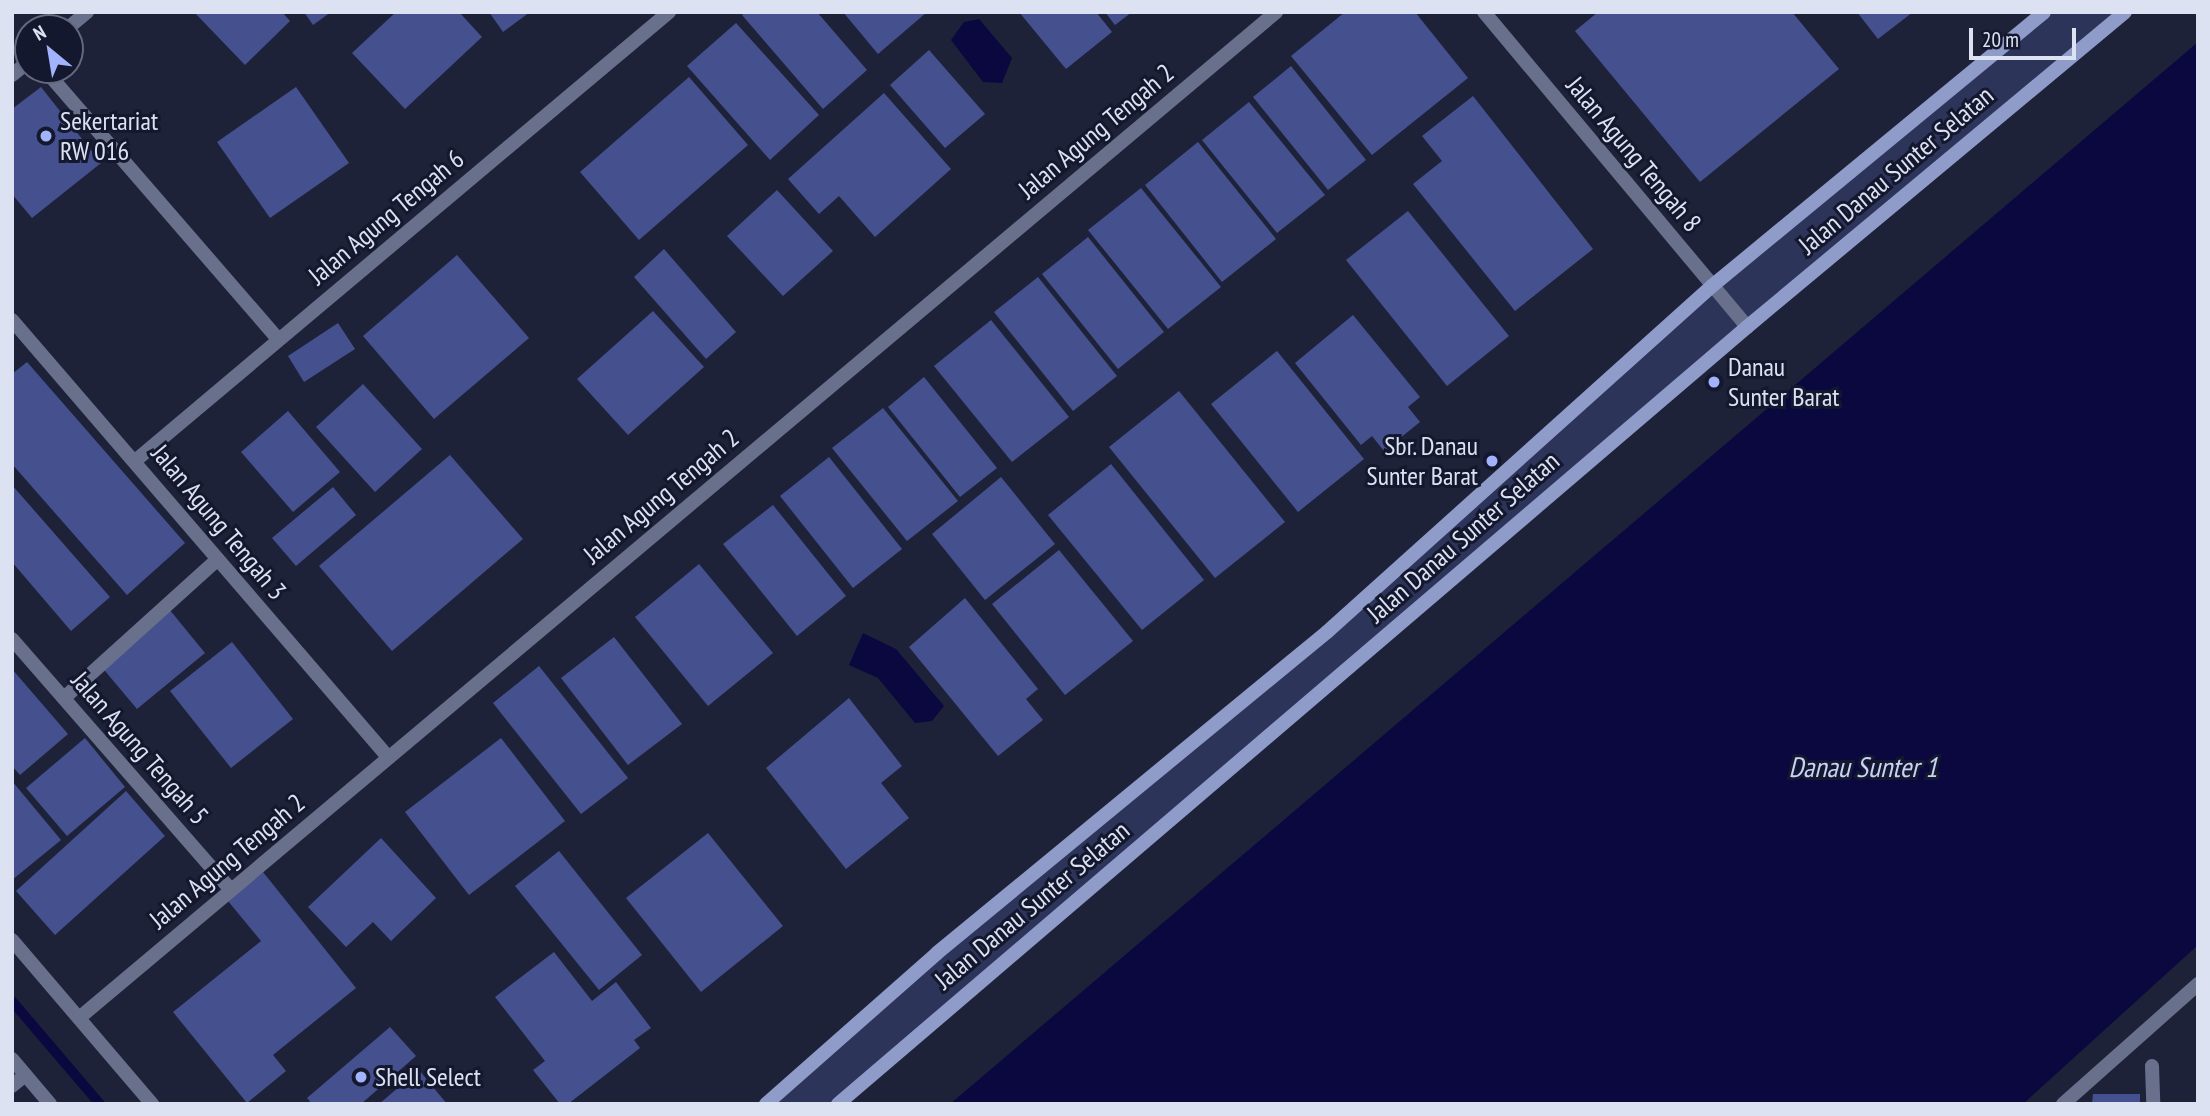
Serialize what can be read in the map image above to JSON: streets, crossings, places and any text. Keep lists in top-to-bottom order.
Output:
{
  "streets": {
    "street": [
      "Jalan Agung Tengah 2",
      "Jalan Agung Tengah 8",
      "Jalan Danau Sunter Selatan",
      "Jalan Agung Tengah 6",
      "Jalan Agung Tengah 3",
      "Jalan Agung Tengah 5"
    ]
  },
  "crossings": [
    ["Jalan Agung Tengah 2", "Jalan Agung Tengah 3"],
    ["Jalan Agung Tengah 2", "Jalan Agung Tengah 5"],
    ["Jalan Agung Tengah 8", "Jalan Danau Sunter Selatan"],
    ["Jalan Agung Tengah 6", "Jalan Agung Tengah 3"]
  ],
  "water": ["Danau Sunter 1"],
  "places": [
    "Sekertariat RW 016",
    "Danau Sunter Barat",
    "Sbr. Danau Sunter Barat",
    "Shell Select"
  ],
  "scale_bar": "20 m",
  "north": "top left"
}
